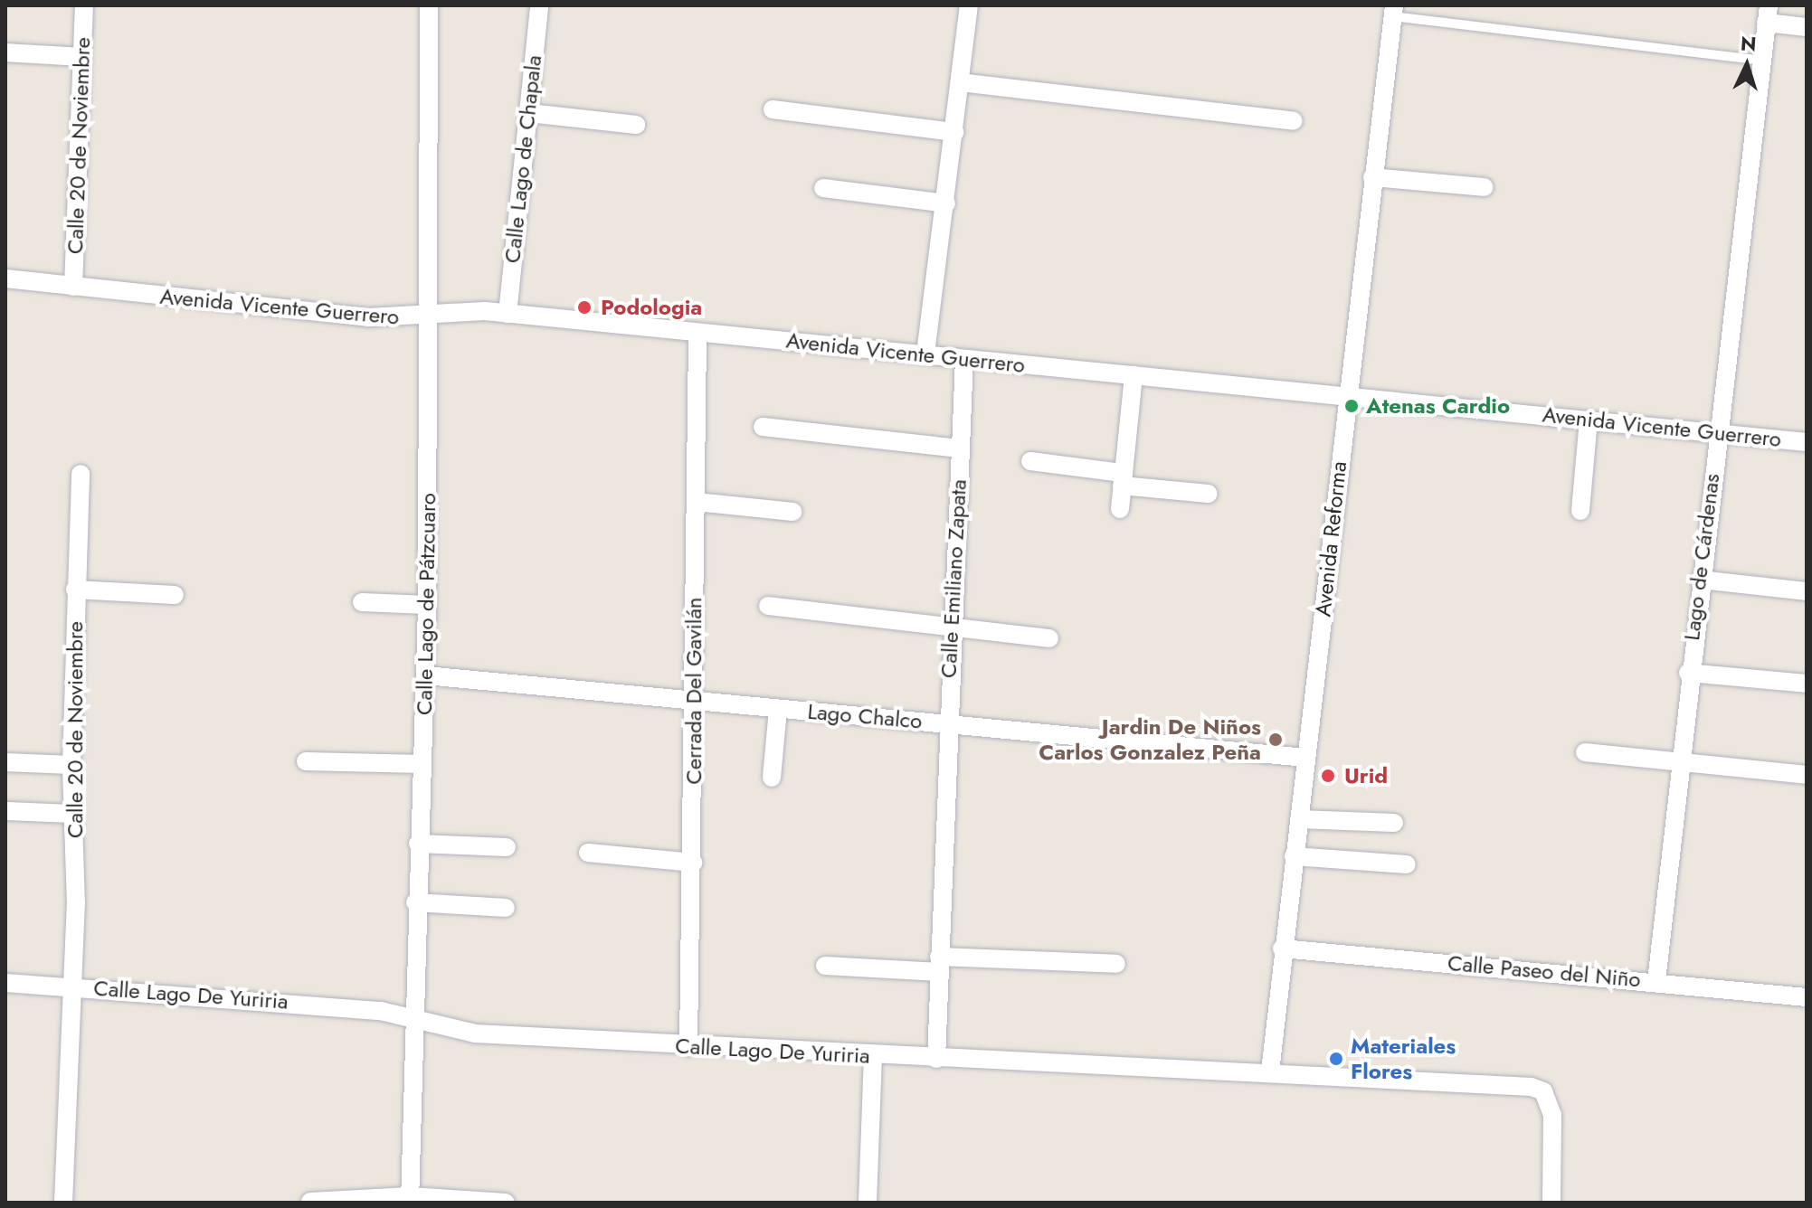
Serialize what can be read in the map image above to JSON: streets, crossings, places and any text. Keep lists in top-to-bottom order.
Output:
{
  "streets": {
    "street": [
      "Calle 20 de Noviembre",
      "Calle Lago de Chapala",
      "Avenida Vicente Guerrero",
      "Avenida Reforma",
      "Lago de Cárdenas",
      "Calle Emiliano Zapata",
      "Calle Lago de Pátzcuaro",
      "Cerrada Del Gavilán",
      "Lago Chalco",
      "Calle Paseo del Niño",
      "Calle Lago De Yuriria"
    ]
  },
  "crossings": [
    ["Calle 20 de Noviembre", "Avenida Vicente Guerrero"],
    ["Calle 20 de Noviembre", "Calle Lago De Yuriria"],
    ["Calle Lago de Chapala", "Avenida Vicente Guerrero"],
    ["Avenida Vicente Guerrero", "Avenida Reforma"],
    ["Avenida Vicente Guerrero", "Lago de Cárdenas"],
    ["Avenida Vicente Guerrero", "Calle Emiliano Zapata"],
    ["Avenida Vicente Guerrero", "Calle Lago de Pátzcuaro"],
    ["Avenida Vicente Guerrero", "Cerrada Del Gavilán"],
    ["Avenida Reforma", "Lago Chalco"],
    ["Avenida Reforma", "Calle Paseo del Niño"],
    ["Avenida Reforma", "Calle Lago De Yuriria"],
    ["Lago de Cárdenas", "Calle Paseo del Niño"],
    ["Calle Emiliano Zapata", "Lago Chalco"],
    ["Calle Emiliano Zapata", "Calle Lago De Yuriria"],
    ["Calle Lago de Pátzcuaro", "Lago Chalco"],
    ["Calle Lago de Pátzcuaro", "Calle Lago De Yuriria"],
    ["Cerrada Del Gavilán", "Lago Chalco"],
    ["Cerrada Del Gavilán", "Calle Lago De Yuriria"]
  ],
  "places": [
    "Podologia",
    "Atenas Cardio",
    "Jardin De Niños Carlos Gonzalez Peña",
    "Urid",
    "Materiales Flores"
  ],
  "north": "top"
}
